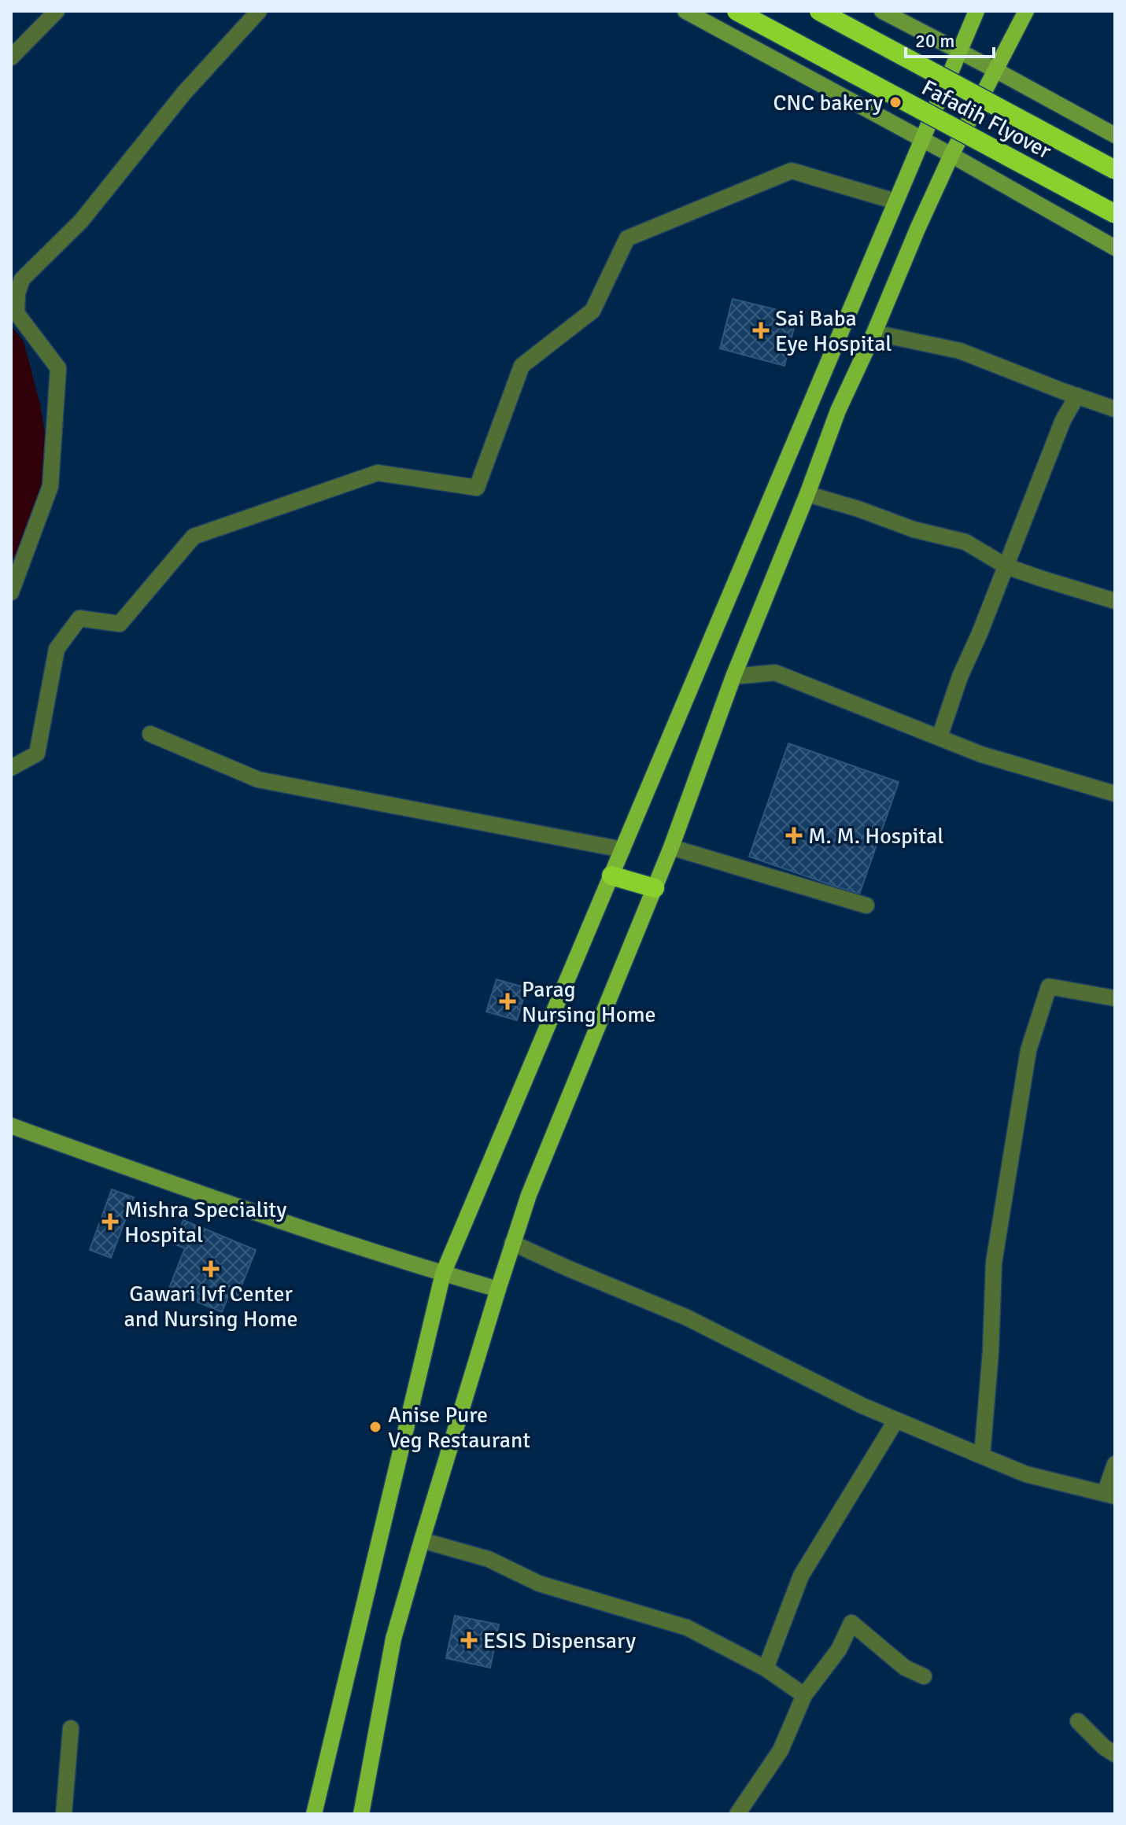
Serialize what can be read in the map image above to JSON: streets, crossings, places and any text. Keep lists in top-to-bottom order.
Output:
{
  "streets": {
    "highway": ["Fafadih Flyover"]
  },
  "places": {
    "other": ["CNC bakery", "Anise Pure Veg Restaurant"],
    "health": [
      "Sai Baba Eye Hospital",
      "M. M. Hospital",
      "Parag Nursing Home",
      "Mishra Speciality Hospital",
      "Gawari Ivf Center and Nursing Home",
      "ESIS Dispensary"
    ]
  },
  "scale_bar": "20 m"
}
